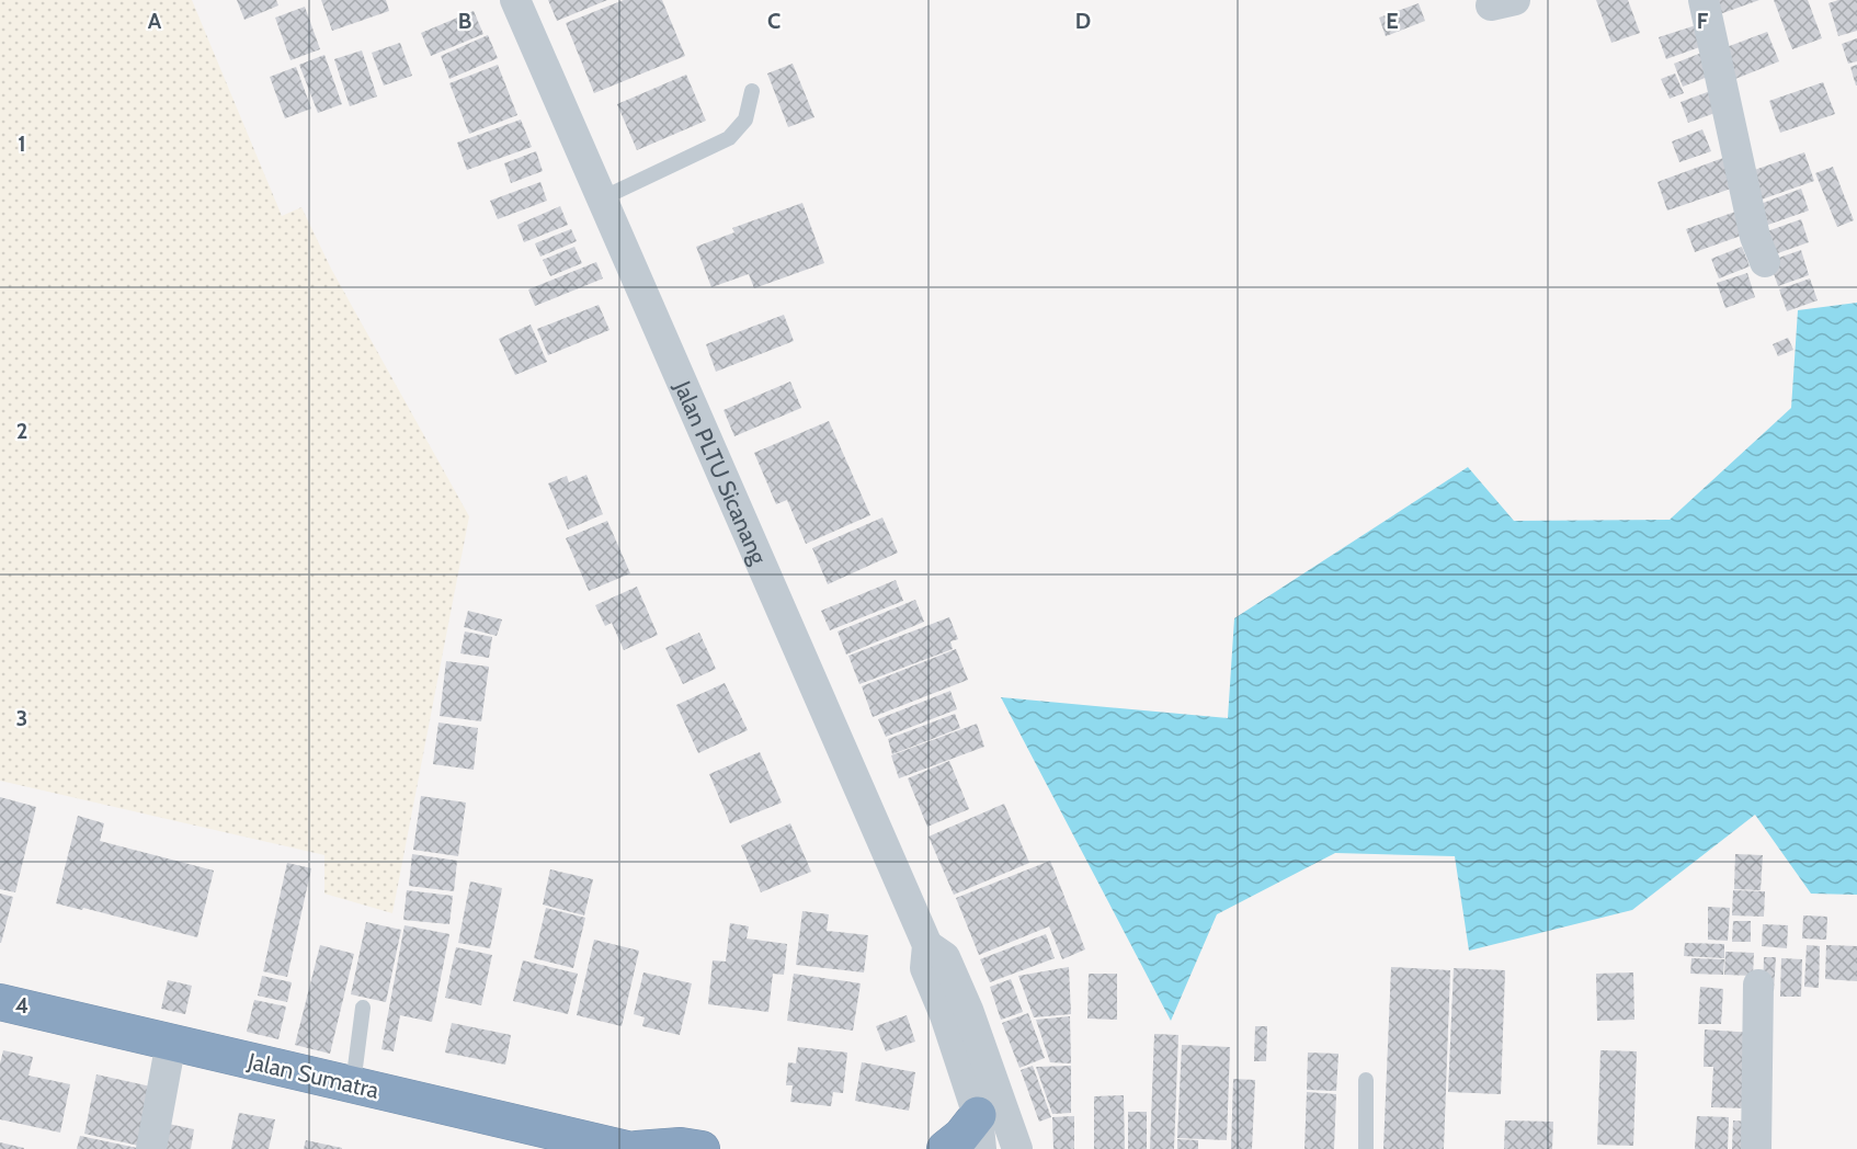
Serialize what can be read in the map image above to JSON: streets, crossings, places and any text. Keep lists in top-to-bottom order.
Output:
{
  "streets": {
    "highway": ["Jalan Sumatra"],
    "street": ["Jalan PLTU Sicanang"]
  },
  "grid": {
    "columns": [
      "A",
      "B",
      "C",
      "D",
      "E",
      "F"
    ],
    "rows": [
      "1",
      "2",
      "3",
      "4"
    ]
  }
}
